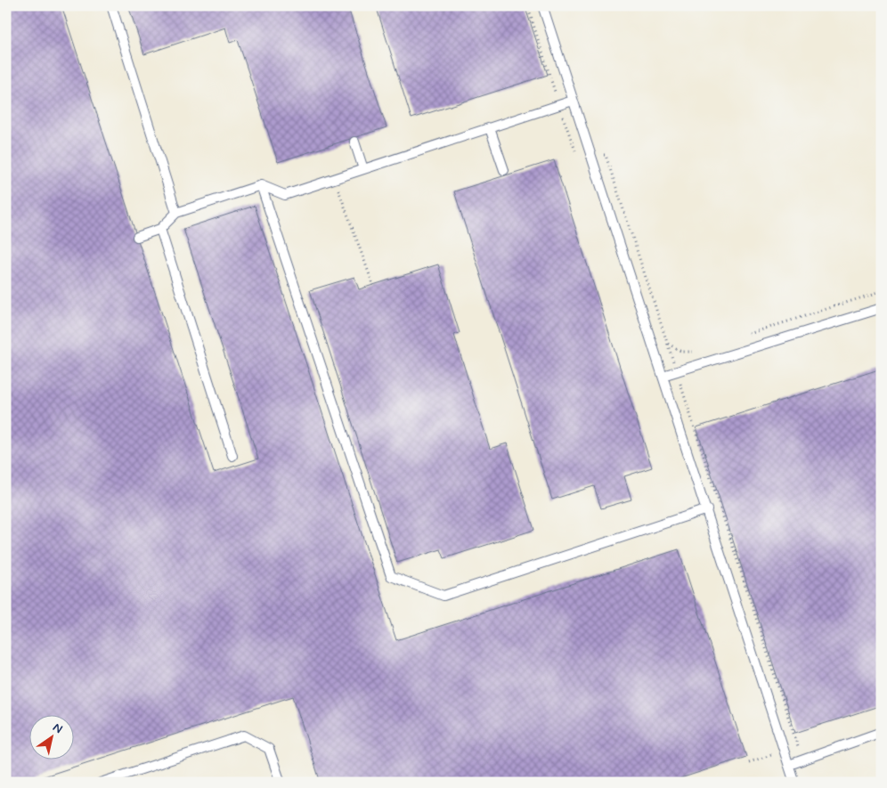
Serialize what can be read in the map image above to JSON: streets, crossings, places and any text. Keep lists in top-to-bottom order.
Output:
{
  "north": "top right"
}
